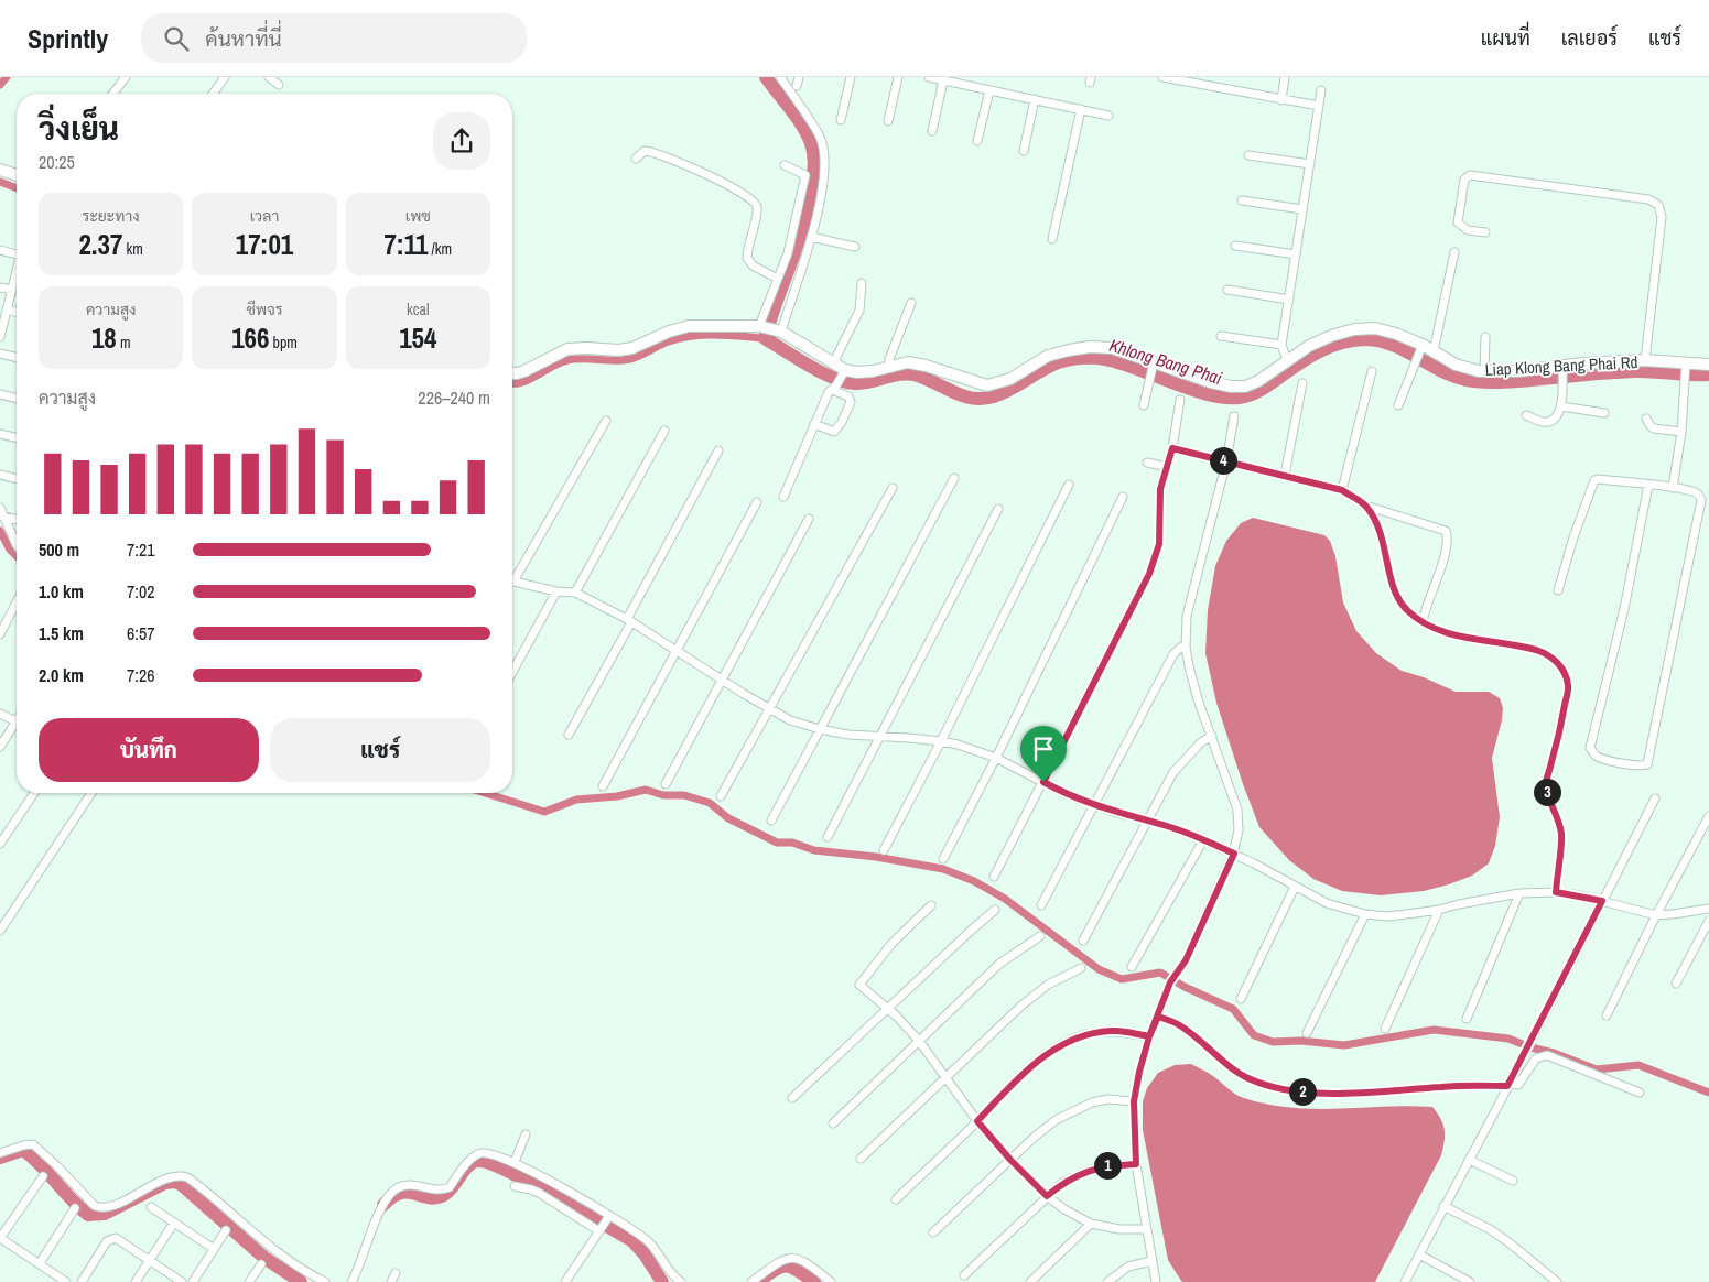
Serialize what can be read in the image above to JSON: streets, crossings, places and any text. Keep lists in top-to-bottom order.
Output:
{
  "streets": {
    "street": ["Liap Klong Bang Phai Rd"]
  },
  "water": ["Khlong Bang Phai"],
  "page": {
    "header": "Sprintly",
    "search": "ค้นหาที่นี่",
    "nav": ["แผนที่", "เลเยอร์", "แชร์"],
    "heading": ["วิ่งเย็น", "20:25"],
    "stats": [
      ["ระยะทาง", "2.37 km"],
      ["เวลา", "17:01"],
      ["เพซ", "7:11 /km"],
      ["ความสูง", "18 m"],
      ["ชีพจร", "166 bpm"],
      ["kcal", "154"]
    ],
    "chart": ["ความสูง", "226–240 m"],
    "pins": [
      "4",
      "3",
      "2",
      "1"
    ],
    "list": [
      {
        "name": "500 m",
        "note": "7:21"
      },
      {
        "name": "1.0 km",
        "note": "7:02"
      },
      {
        "name": "1.5 km",
        "note": "6:57"
      },
      {
        "name": "2.0 km",
        "note": "7:26"
      }
    ],
    "buttons": ["บันทึก", "แชร์"]
  }
}
